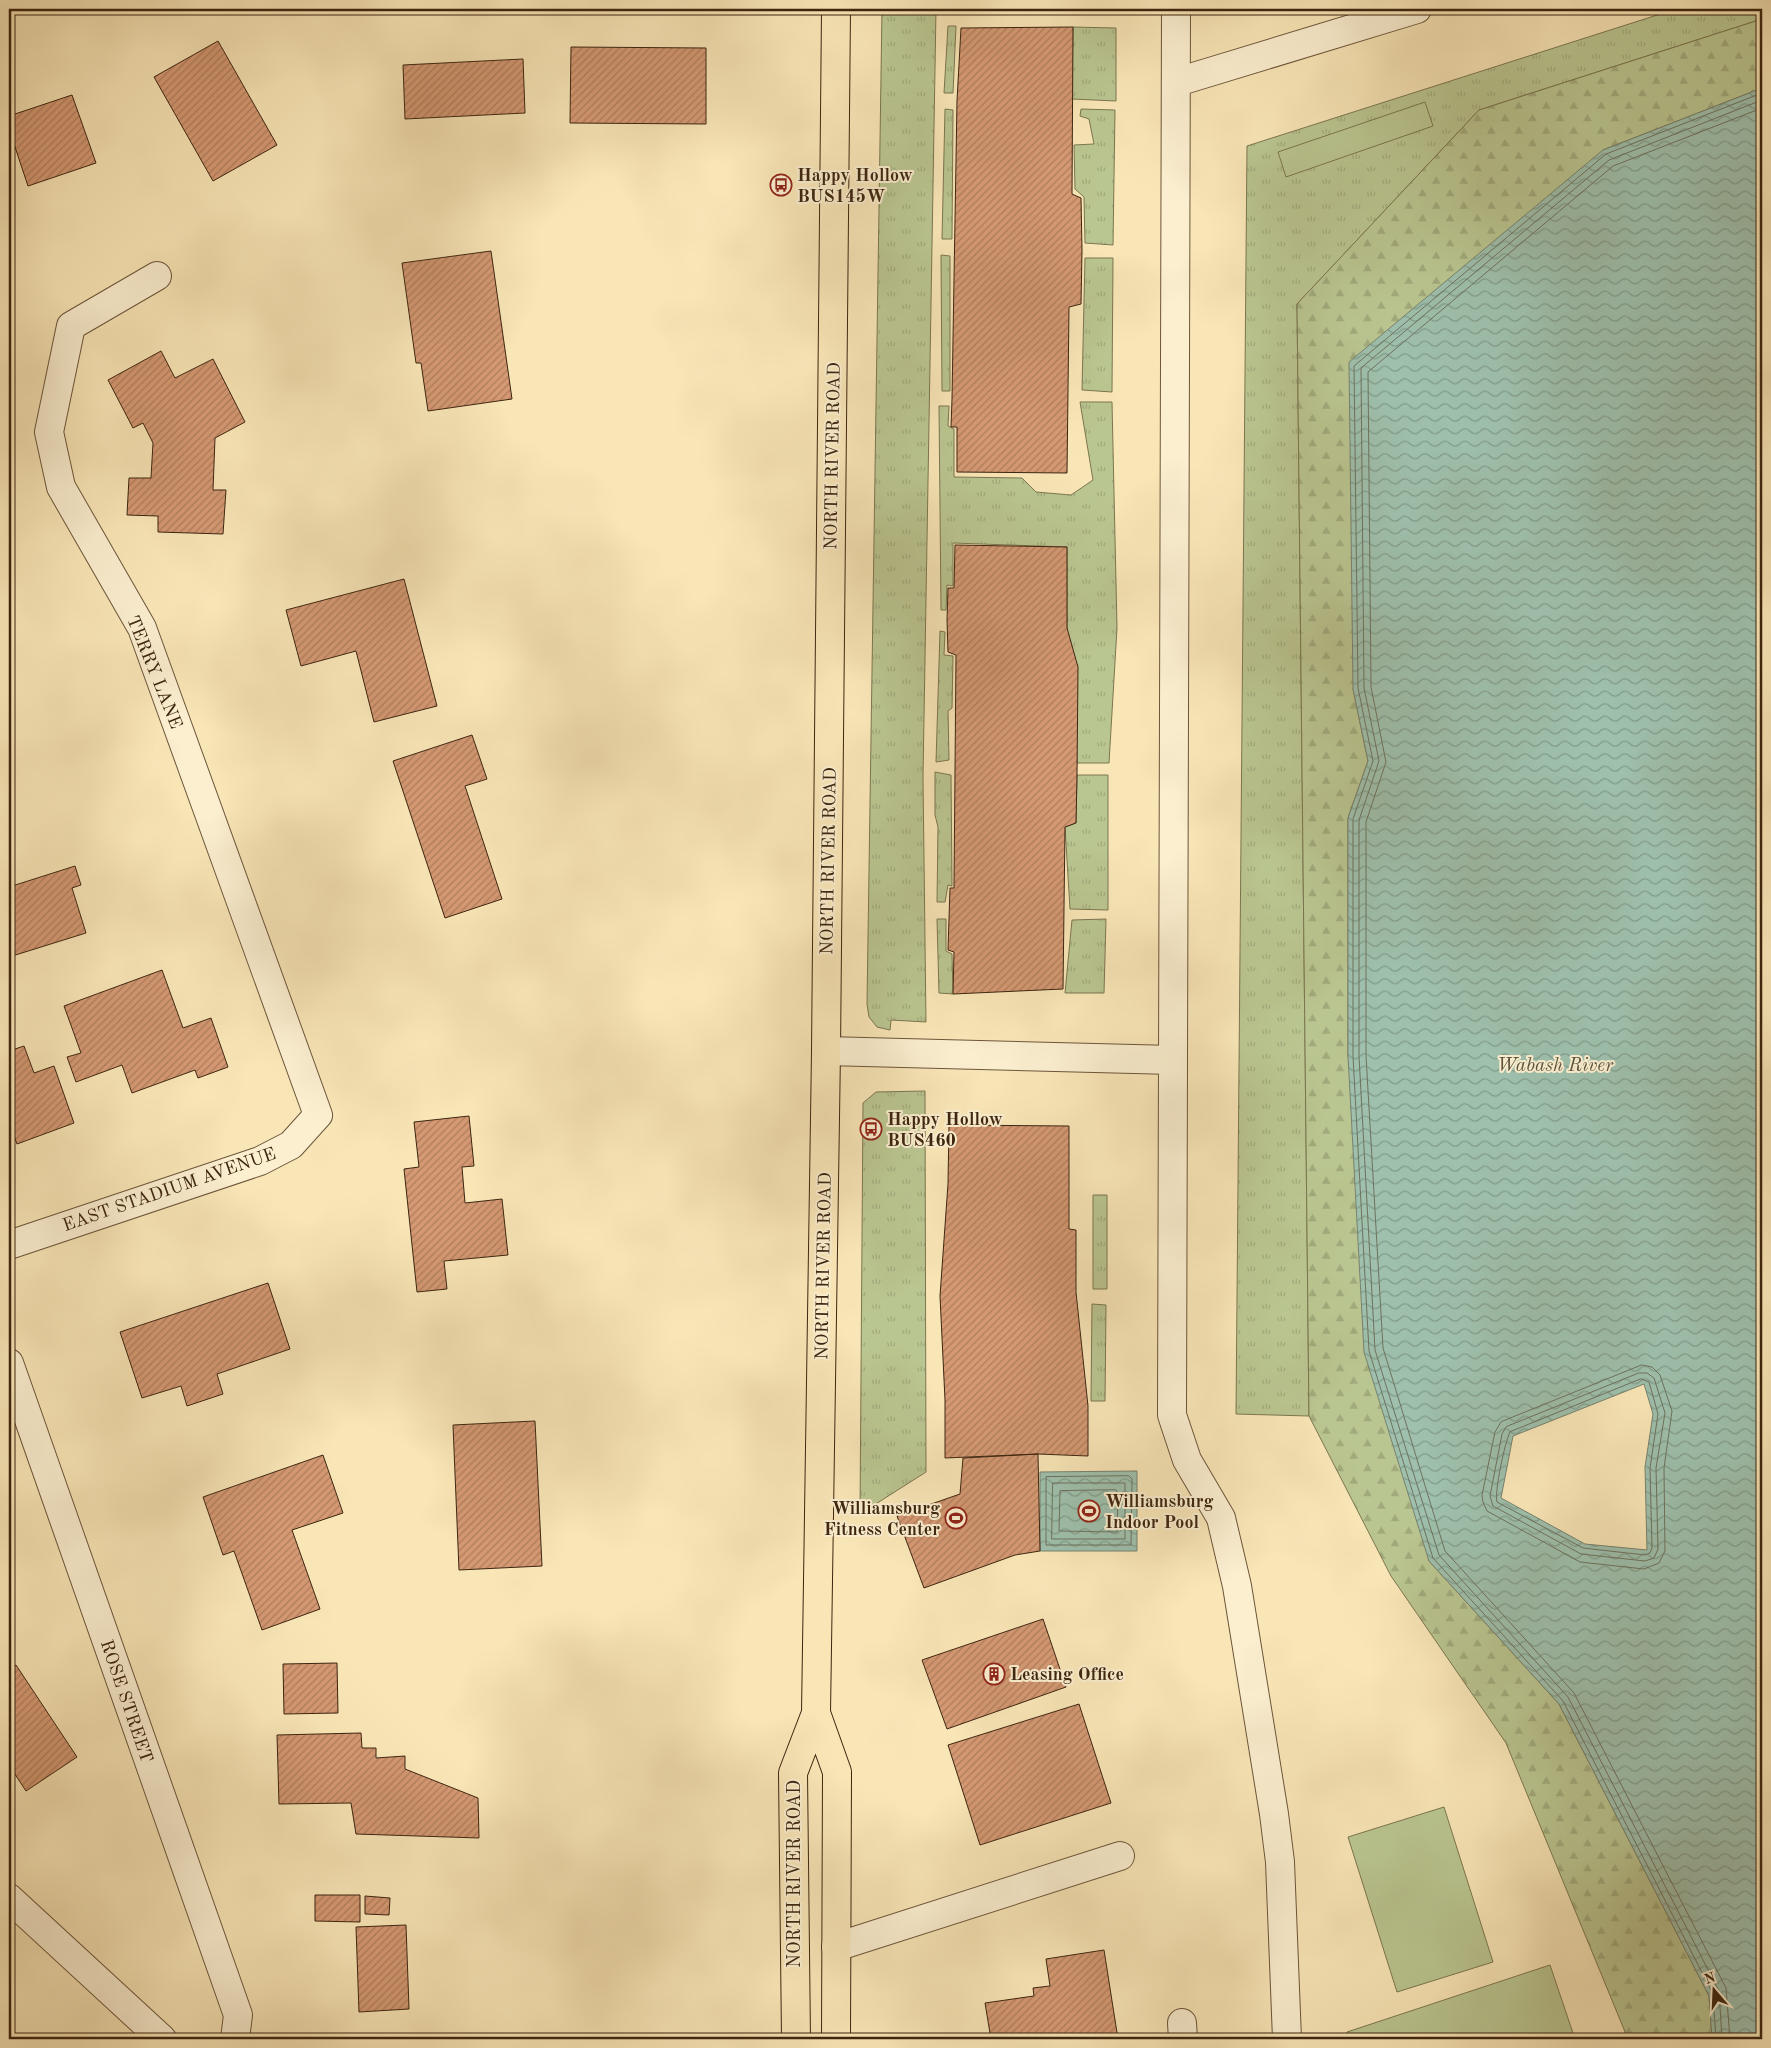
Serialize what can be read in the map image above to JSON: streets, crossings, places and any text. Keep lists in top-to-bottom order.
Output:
{
  "streets": {
    "main road": ["NORTH RIVER ROAD"],
    "street": ["TERRY LANE", "EAST STADIUM AVENUE", "ROSE STREET"]
  },
  "crossings": [
    ["TERRY LANE", "EAST STADIUM AVENUE"]
  ],
  "water": ["Wabash River"],
  "places": {
    "bus stop": ["Happy Hollow BUS145W", "Happy Hollow BUS460"],
    "sports": ["Williamsburg Indoor Pool", "Williamsburg Fitness Center"],
    "building": ["Leasing Office"]
  },
  "north": "top"
}
